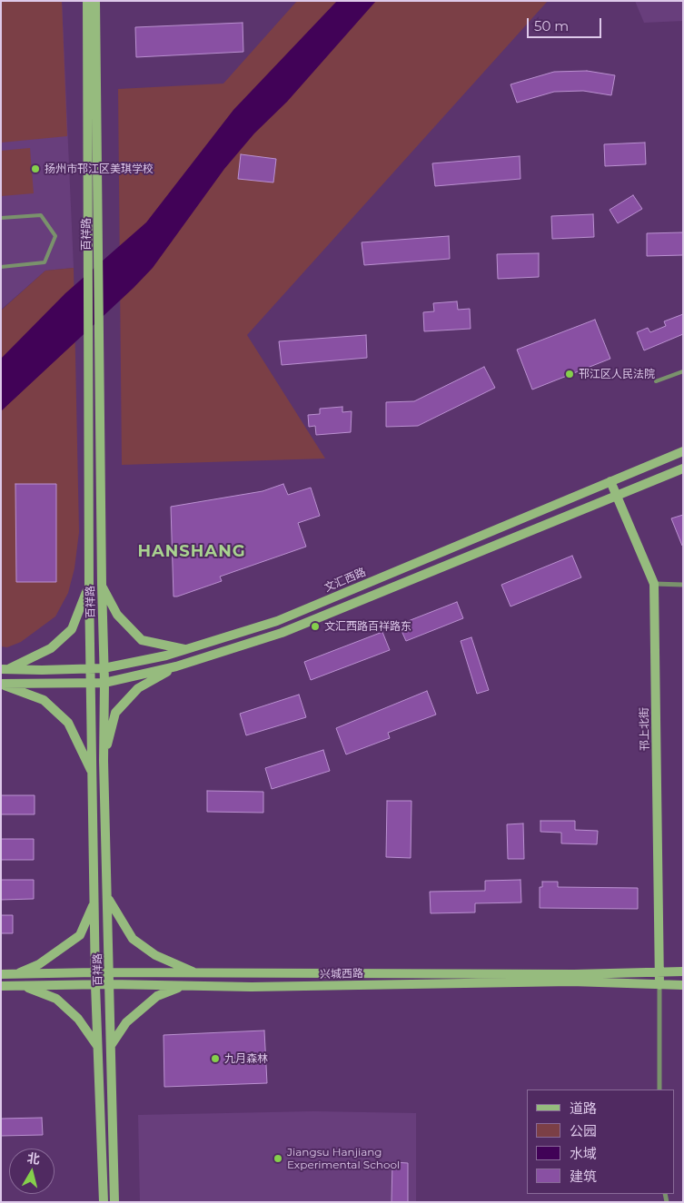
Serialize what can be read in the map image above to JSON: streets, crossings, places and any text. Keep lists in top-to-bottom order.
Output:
{
  "streets": {
    "street": [
      "百祥路",
      "文汇西路",
      "邗上北街",
      "兴城西路"
    ]
  },
  "crossings": [
    ["百祥路", "文汇西路"],
    ["百祥路", "兴城西路"],
    ["文汇西路", "邗上北街"],
    ["邗上北街", "兴城西路"]
  ],
  "districts": ["HANSHANG"],
  "places": [
    "扬州市邗江区美琪学校",
    "邗江区人民法院",
    "文汇西路百祥路东",
    "九月森林",
    "Jiangsu Hanjiang Experimental School"
  ],
  "legend": [
    "道路",
    "公园",
    "水域",
    "建筑"
  ],
  "scale_bar": "50 m",
  "north": "top"
}
